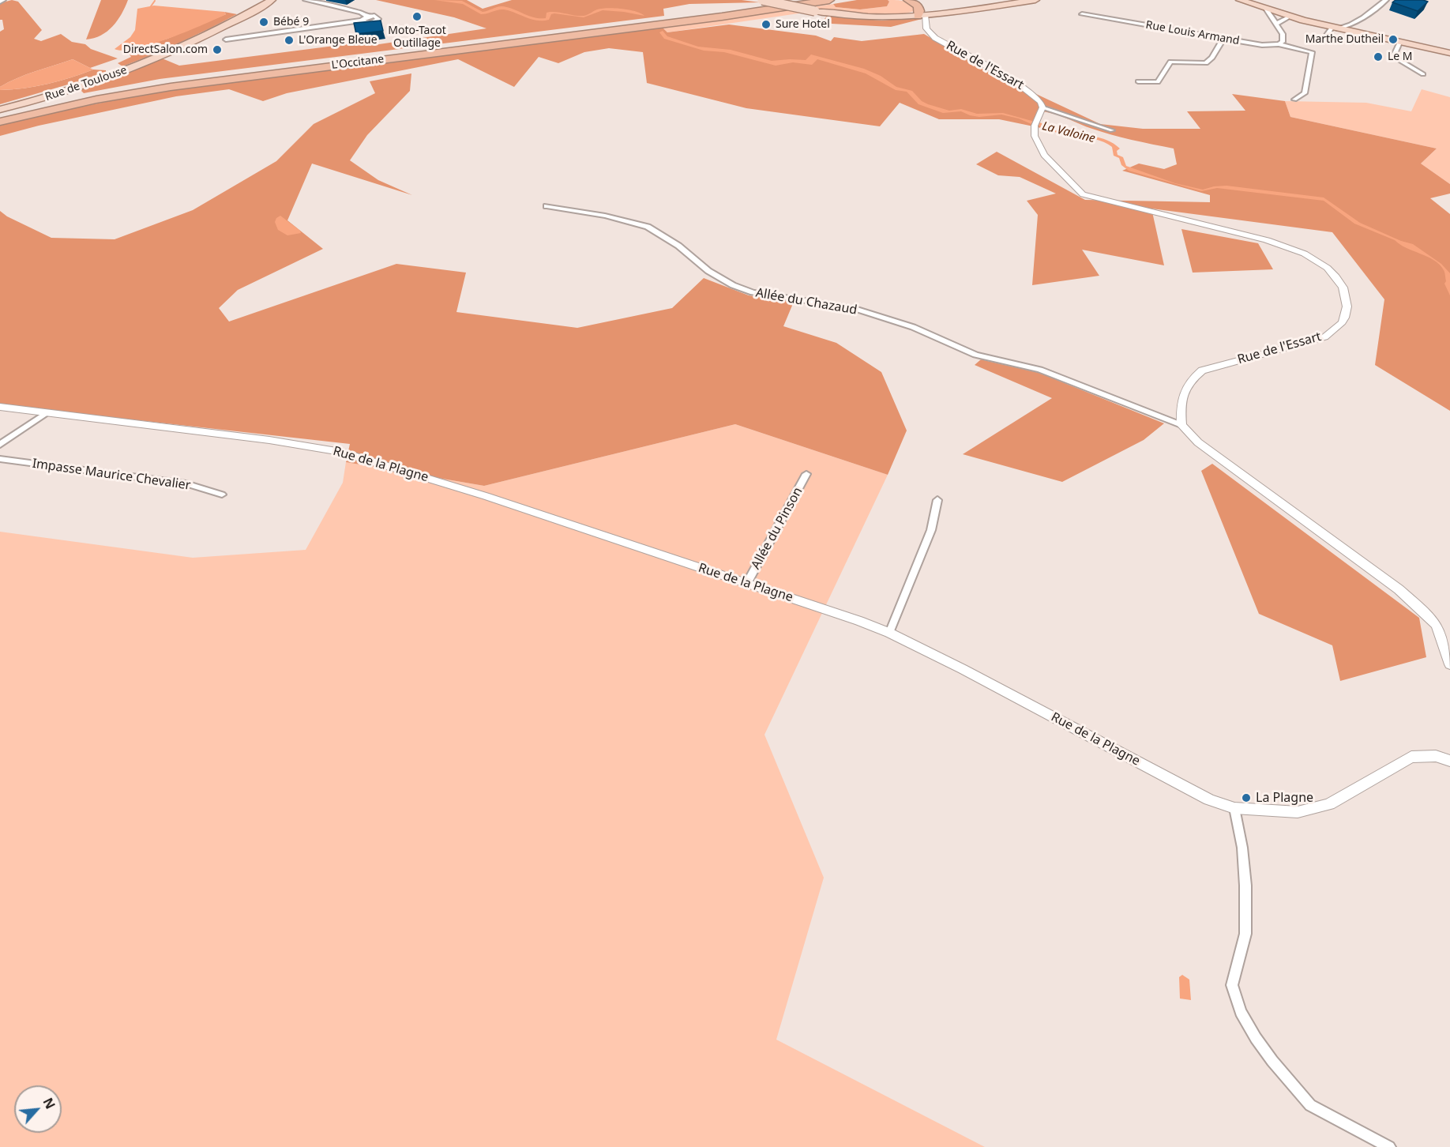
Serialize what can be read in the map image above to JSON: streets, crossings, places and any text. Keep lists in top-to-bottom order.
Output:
{
  "streets": {
    "highway": ["L'Occitane"],
    "main road": ["Rue de Toulouse"],
    "street": [
      "Rue Louis Armand",
      "Rue de l'Essart",
      "Allée du Chazaud",
      "Rue de la Plagne",
      "Impasse Maurice Chevalier",
      "Allée du Pinson"
    ]
  },
  "crossings": [
    ["L'Occitane", "Rue de Toulouse"],
    ["Rue de l'Essart", "Allée du Chazaud"],
    ["Rue de la Plagne", "Allée du Pinson"]
  ],
  "water": ["La Valoine"],
  "places": [
    "Moto-Tacot Outillage",
    "Bébé 9",
    "Sure Hotel",
    "Marthe Dutheil",
    "L'Orange Bleue",
    "DirectSalon.com",
    "Le M",
    "La Plagne"
  ],
  "north": "top right"
}
